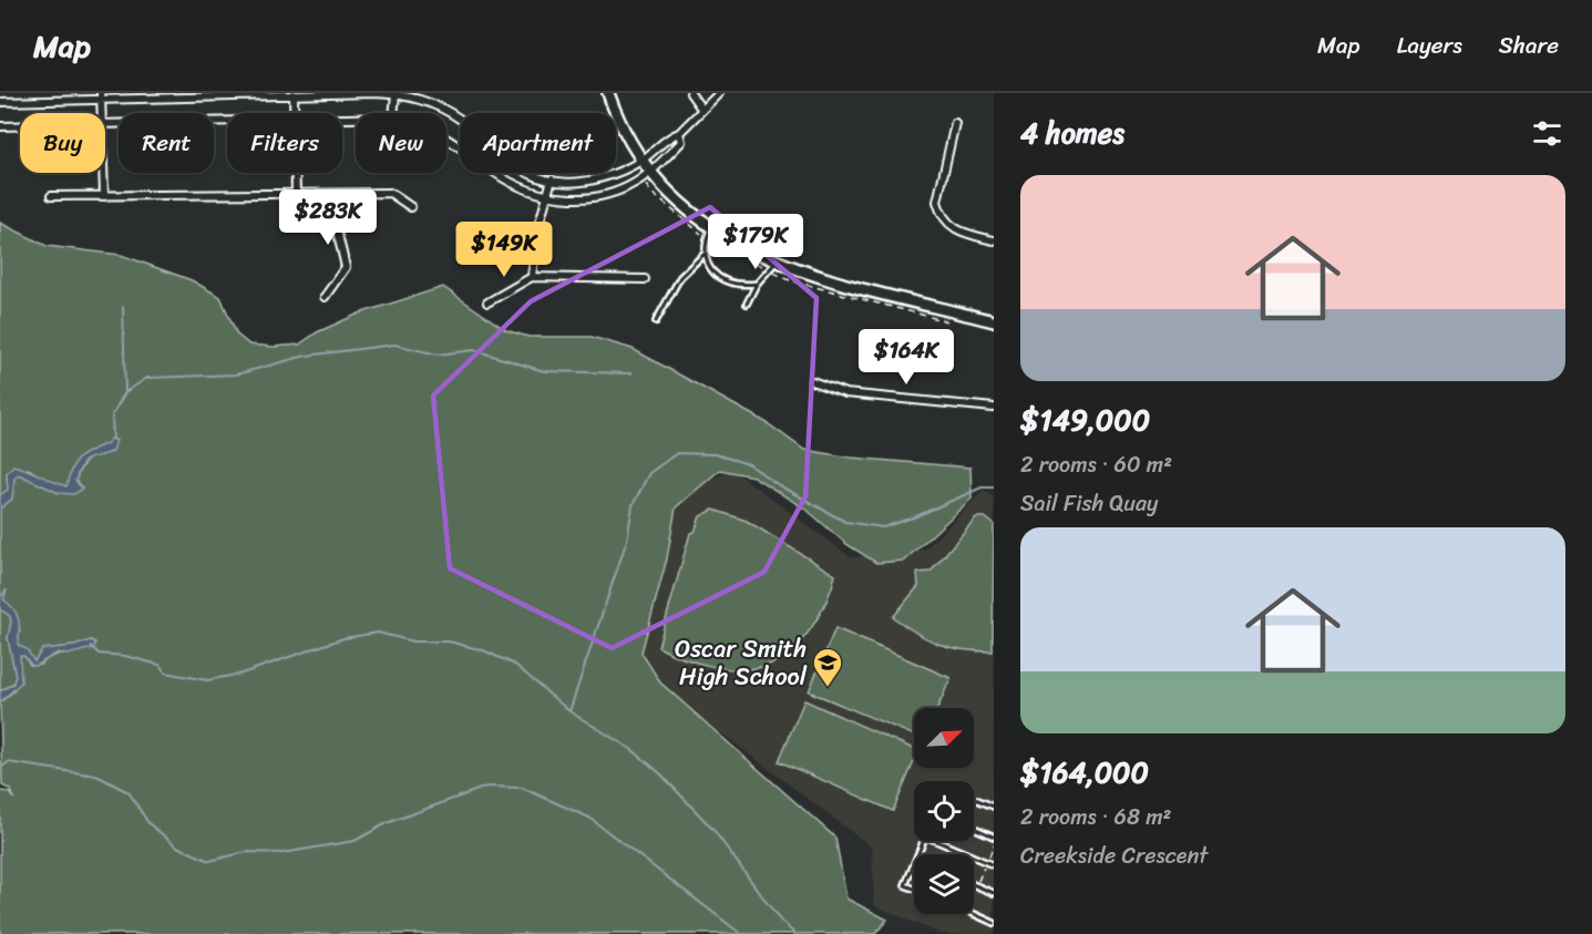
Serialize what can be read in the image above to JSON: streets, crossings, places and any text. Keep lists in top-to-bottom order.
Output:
{
  "places": {
    "school or university": ["Oscar Smith High School"]
  },
  "north": "top right",
  "page": {
    "header": "Map",
    "nav": ["Map", "Layers", "Share"],
    "heading": "4 homes",
    "chip": [
      "Buy",
      "Rent",
      "Filters",
      "New",
      "Apartment"
    ],
    "list": [
      {
        "name": "$149,000",
        "note": "2 rooms · 60 m² · Sail Fish Quay"
      },
      {
        "name": "$164,000",
        "note": "2 rooms · 68 m² · Creekside Crescent"
      }
    ],
    "price": [
      "$283K",
      "$179K",
      "$149K",
      "$164K"
    ]
  }
}
